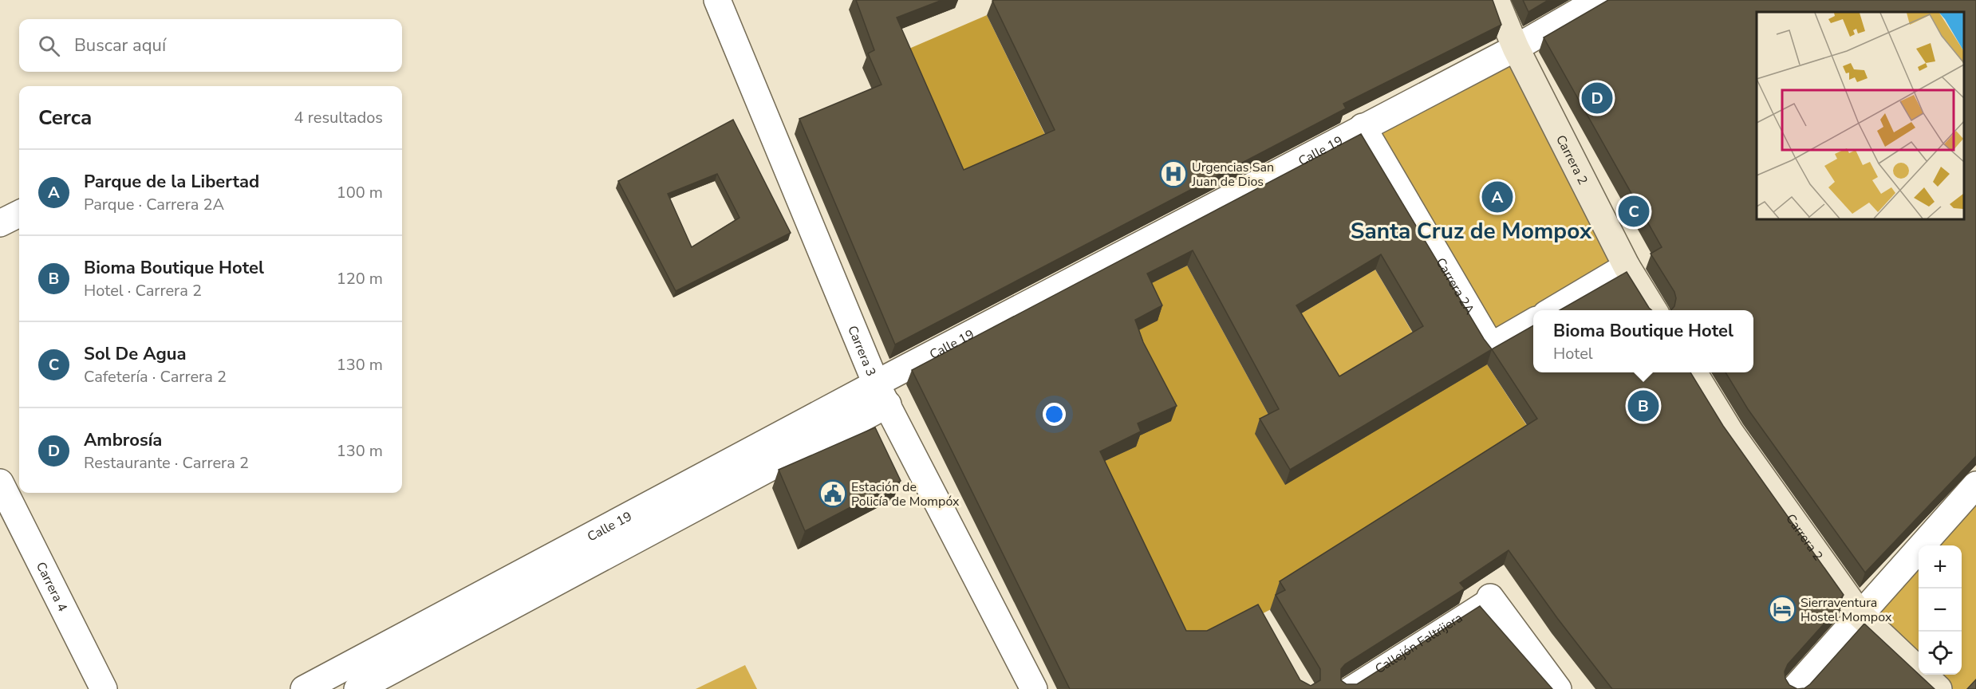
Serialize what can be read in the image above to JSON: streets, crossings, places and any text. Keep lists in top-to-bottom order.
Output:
{
  "streets": {
    "main road": ["Carrera 2"],
    "street": [
      "Calle 19",
      "Carrera 2A",
      "Carrera 3",
      "Carrera 4"
    ],
    "lane": ["Callejón Faltrijera"]
  },
  "crossings": [
    ["Calle 19", "Carrera 2"],
    ["Calle 19", "Carrera 2A"],
    ["Calle 19", "Carrera 3"]
  ],
  "districts": ["Santa Cruz de Mompox"],
  "places": {
    "hospital": ["Urgencias San Juan de Dios"],
    "public building": ["Estación de Policía de Mompóx"],
    "hotel": ["Sierraventura Hostel Mompox"]
  },
  "page": {
    "search": "Buscar aquí",
    "pins": [
      "D",
      "A",
      "C",
      "B"
    ],
    "heading": ["Cerca", "4 resultados"],
    "list": [
      {
        "mark": "A",
        "name": "Parque de la Libertad",
        "note": "Parque · Carrera 2A",
        "value": "100 m"
      },
      {
        "mark": "B",
        "name": "Bioma Boutique Hotel",
        "note": "Hotel · Carrera 2",
        "value": "120 m"
      },
      {
        "mark": "C",
        "name": "Sol De Agua",
        "note": "Cafetería · Carrera 2",
        "value": "130 m"
      },
      {
        "mark": "D",
        "name": "Ambrosía",
        "note": "Restaurante · Carrera 2",
        "value": "130 m"
      }
    ],
    "popup": ["Bioma Boutique Hotel", "Hotel"],
    "map_buttons": ["+", "−"]
  }
}
